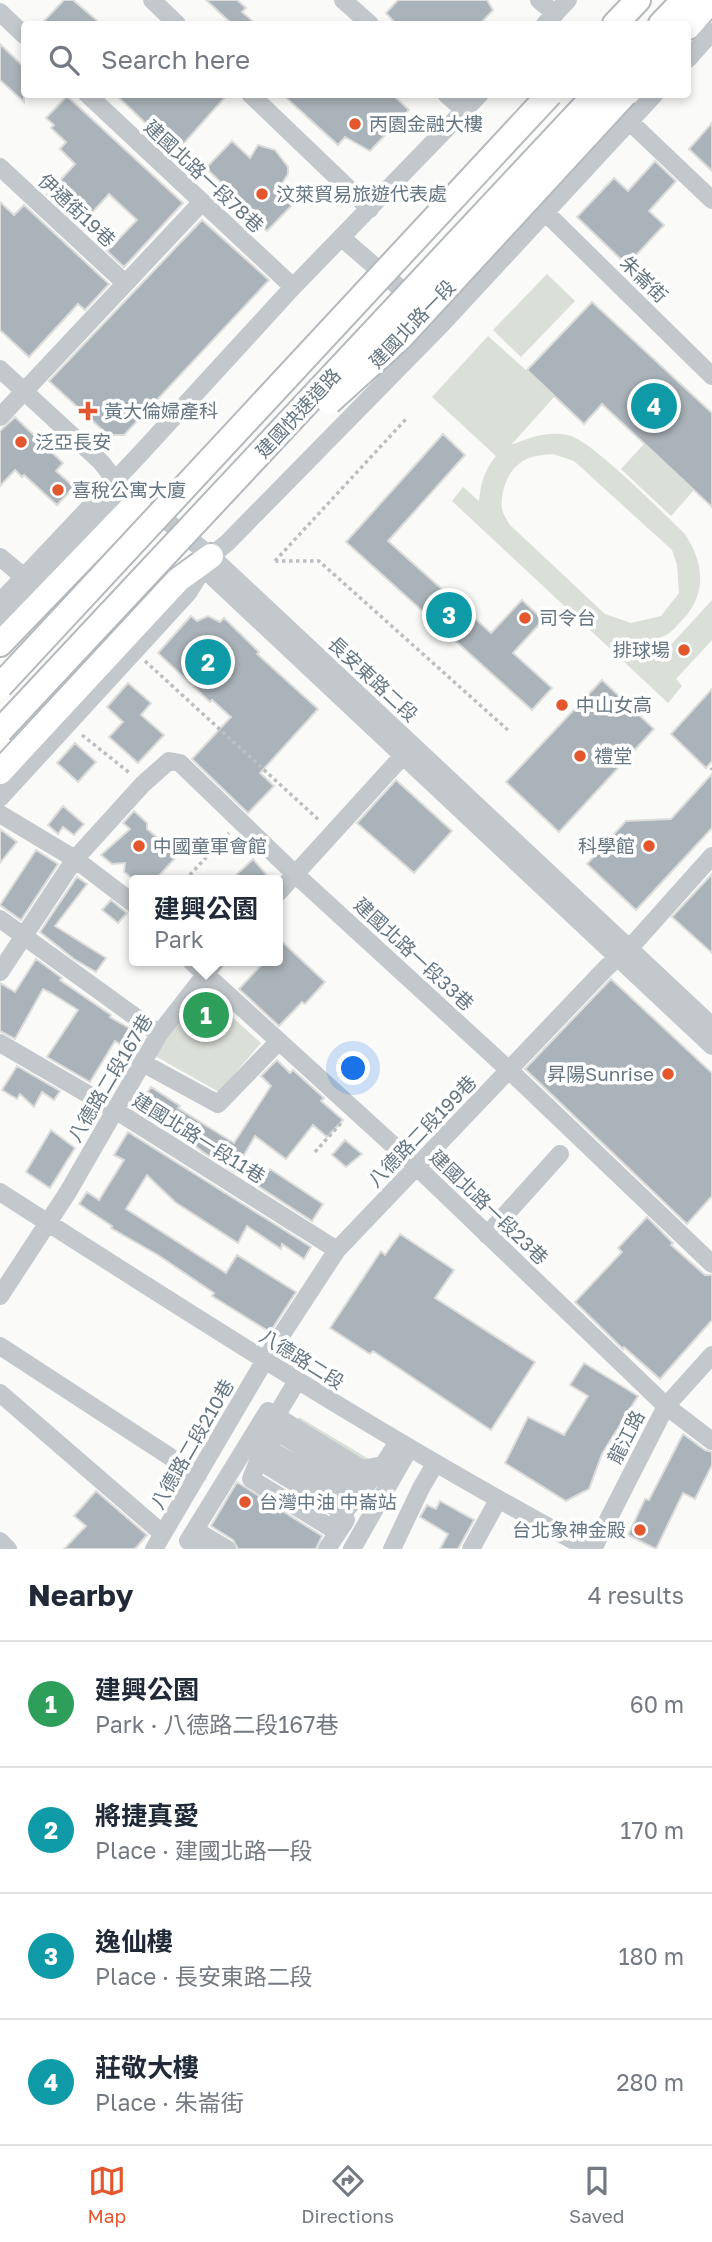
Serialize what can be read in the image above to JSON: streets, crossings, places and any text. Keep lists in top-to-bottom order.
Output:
{
  "streets": {
    "highway": ["建國快速道路"],
    "street": [
      "建國北路一段78巷",
      "伊通街19巷",
      "朱崙街",
      "建國北路一段",
      "長安東路二段",
      "建國北路一段33巷",
      "八德路二段167巷",
      "八德路二段199巷",
      "建國北路一段11巷",
      "建國北路一段23巷",
      "八德路二段",
      "龍江路",
      "八德路二段210巷"
    ]
  },
  "crossings": [
    ["朱崙街", "建國北路一段"],
    ["建國北路一段", "長安東路二段"],
    ["長安東路二段", "八德路二段199巷"],
    ["建國北路一段33巷", "八德路二段199巷"],
    ["八德路二段167巷", "建國北路一段11巷"],
    ["八德路二段167巷", "八德路二段"],
    ["八德路二段199巷", "建國北路一段11巷"],
    ["八德路二段199巷", "建國北路一段23巷"],
    ["八德路二段199巷", "八德路二段"],
    ["八德路二段199巷", "八德路二段210巷"],
    ["建國北路一段23巷", "龍江路"],
    ["八德路二段", "龍江路"],
    ["八德路二段", "八德路二段210巷"]
  ],
  "places": {
    "other": [
      "丙園金融大樓",
      "汶萊貿易旅遊代表處",
      "泛亞長安",
      "喜稅公寓大廈",
      "司令台",
      "排球場",
      "中山女高",
      "禮堂",
      "中國童軍會館",
      "科學館",
      "昇陽Sunrise",
      "台灣中油 中崙站",
      "台北象神金殿"
    ],
    "health": ["黃大倫婦產科"]
  },
  "page": {
    "search": "Search here",
    "pins": [
      "4",
      "3",
      "2",
      "1"
    ],
    "popup": ["建興公園", "Park"],
    "heading": ["Nearby", "4 results"],
    "list": [
      {
        "mark": "1",
        "name": "建興公園",
        "note": "Park · 八德路二段167巷",
        "value": "60 m"
      },
      {
        "mark": "2",
        "name": "將捷真愛",
        "note": "Place · 建國北路一段",
        "value": "170 m"
      },
      {
        "mark": "3",
        "name": "逸仙樓",
        "note": "Place · 長安東路二段",
        "value": "180 m"
      },
      {
        "mark": "4",
        "name": "莊敬大樓",
        "note": "Place · 朱崙街",
        "value": "280 m"
      }
    ],
    "nav": ["Map", "Directions", "Saved"]
  }
}
